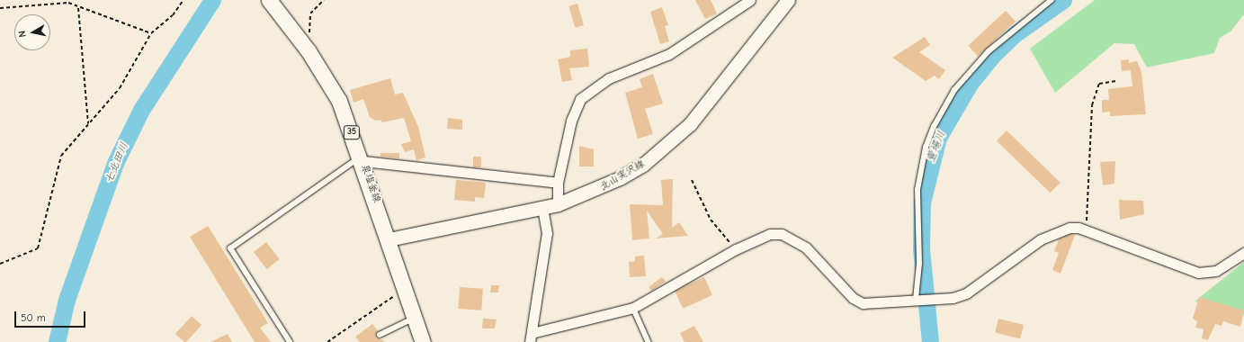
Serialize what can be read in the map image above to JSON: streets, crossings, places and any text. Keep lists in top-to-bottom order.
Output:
{
  "streets": {
    "main road": ["35", "泉塩釜線"],
    "street": ["北山実沢線"]
  },
  "crossings": [
    ["北山実沢線", "泉塩釜線"]
  ],
  "water": ["萱場川", "七北田川"],
  "scale_bar": "50 m",
  "north": "left"
}
